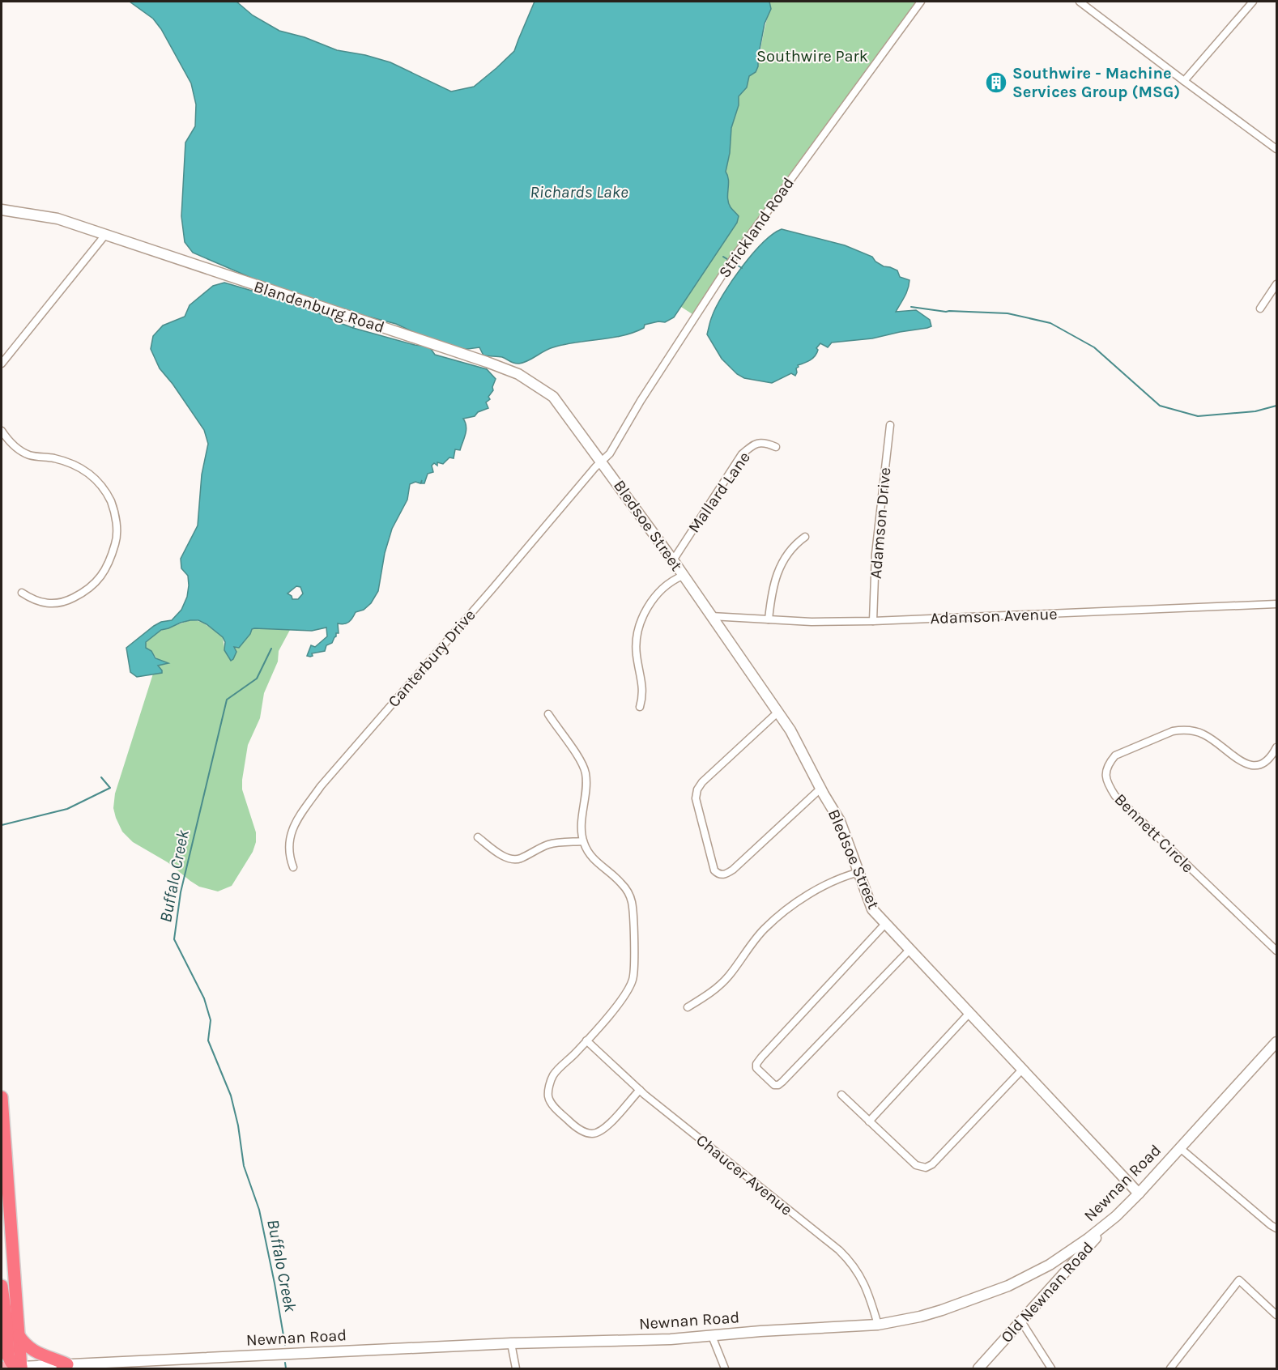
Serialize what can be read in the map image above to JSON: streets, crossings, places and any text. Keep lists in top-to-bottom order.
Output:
{
  "streets": {
    "main road": ["Newnan Road"],
    "street": [
      "Strickland Road",
      "Blandenburg Road",
      "Mallard Lane",
      "Adamson Drive",
      "Bledsoe Street",
      "Adamson Avenue",
      "Canterbury Drive",
      "Bennett Circle",
      "Chaucer Avenue",
      "Old Newnan Road"
    ]
  },
  "crossings": [
    ["Strickland Road", "Blandenburg Road"],
    ["Strickland Road", "Bledsoe Street"],
    ["Strickland Road", "Canterbury Drive"],
    ["Blandenburg Road", "Bledsoe Street"],
    ["Blandenburg Road", "Canterbury Drive"],
    ["Mallard Lane", "Bledsoe Street"],
    ["Adamson Drive", "Adamson Avenue"],
    ["Bledsoe Street", "Adamson Avenue"],
    ["Bledsoe Street", "Canterbury Drive"],
    ["Bledsoe Street", "Newnan Road"],
    ["Chaucer Avenue", "Newnan Road"],
    ["Newnan Road", "Old Newnan Road"]
  ],
  "water": ["Richards Lake", "Buffalo Creek"],
  "parks": ["Southwire Park"],
  "places": {
    "building": ["Southwire - Machine Services Group (MSG)"]
  }
}
